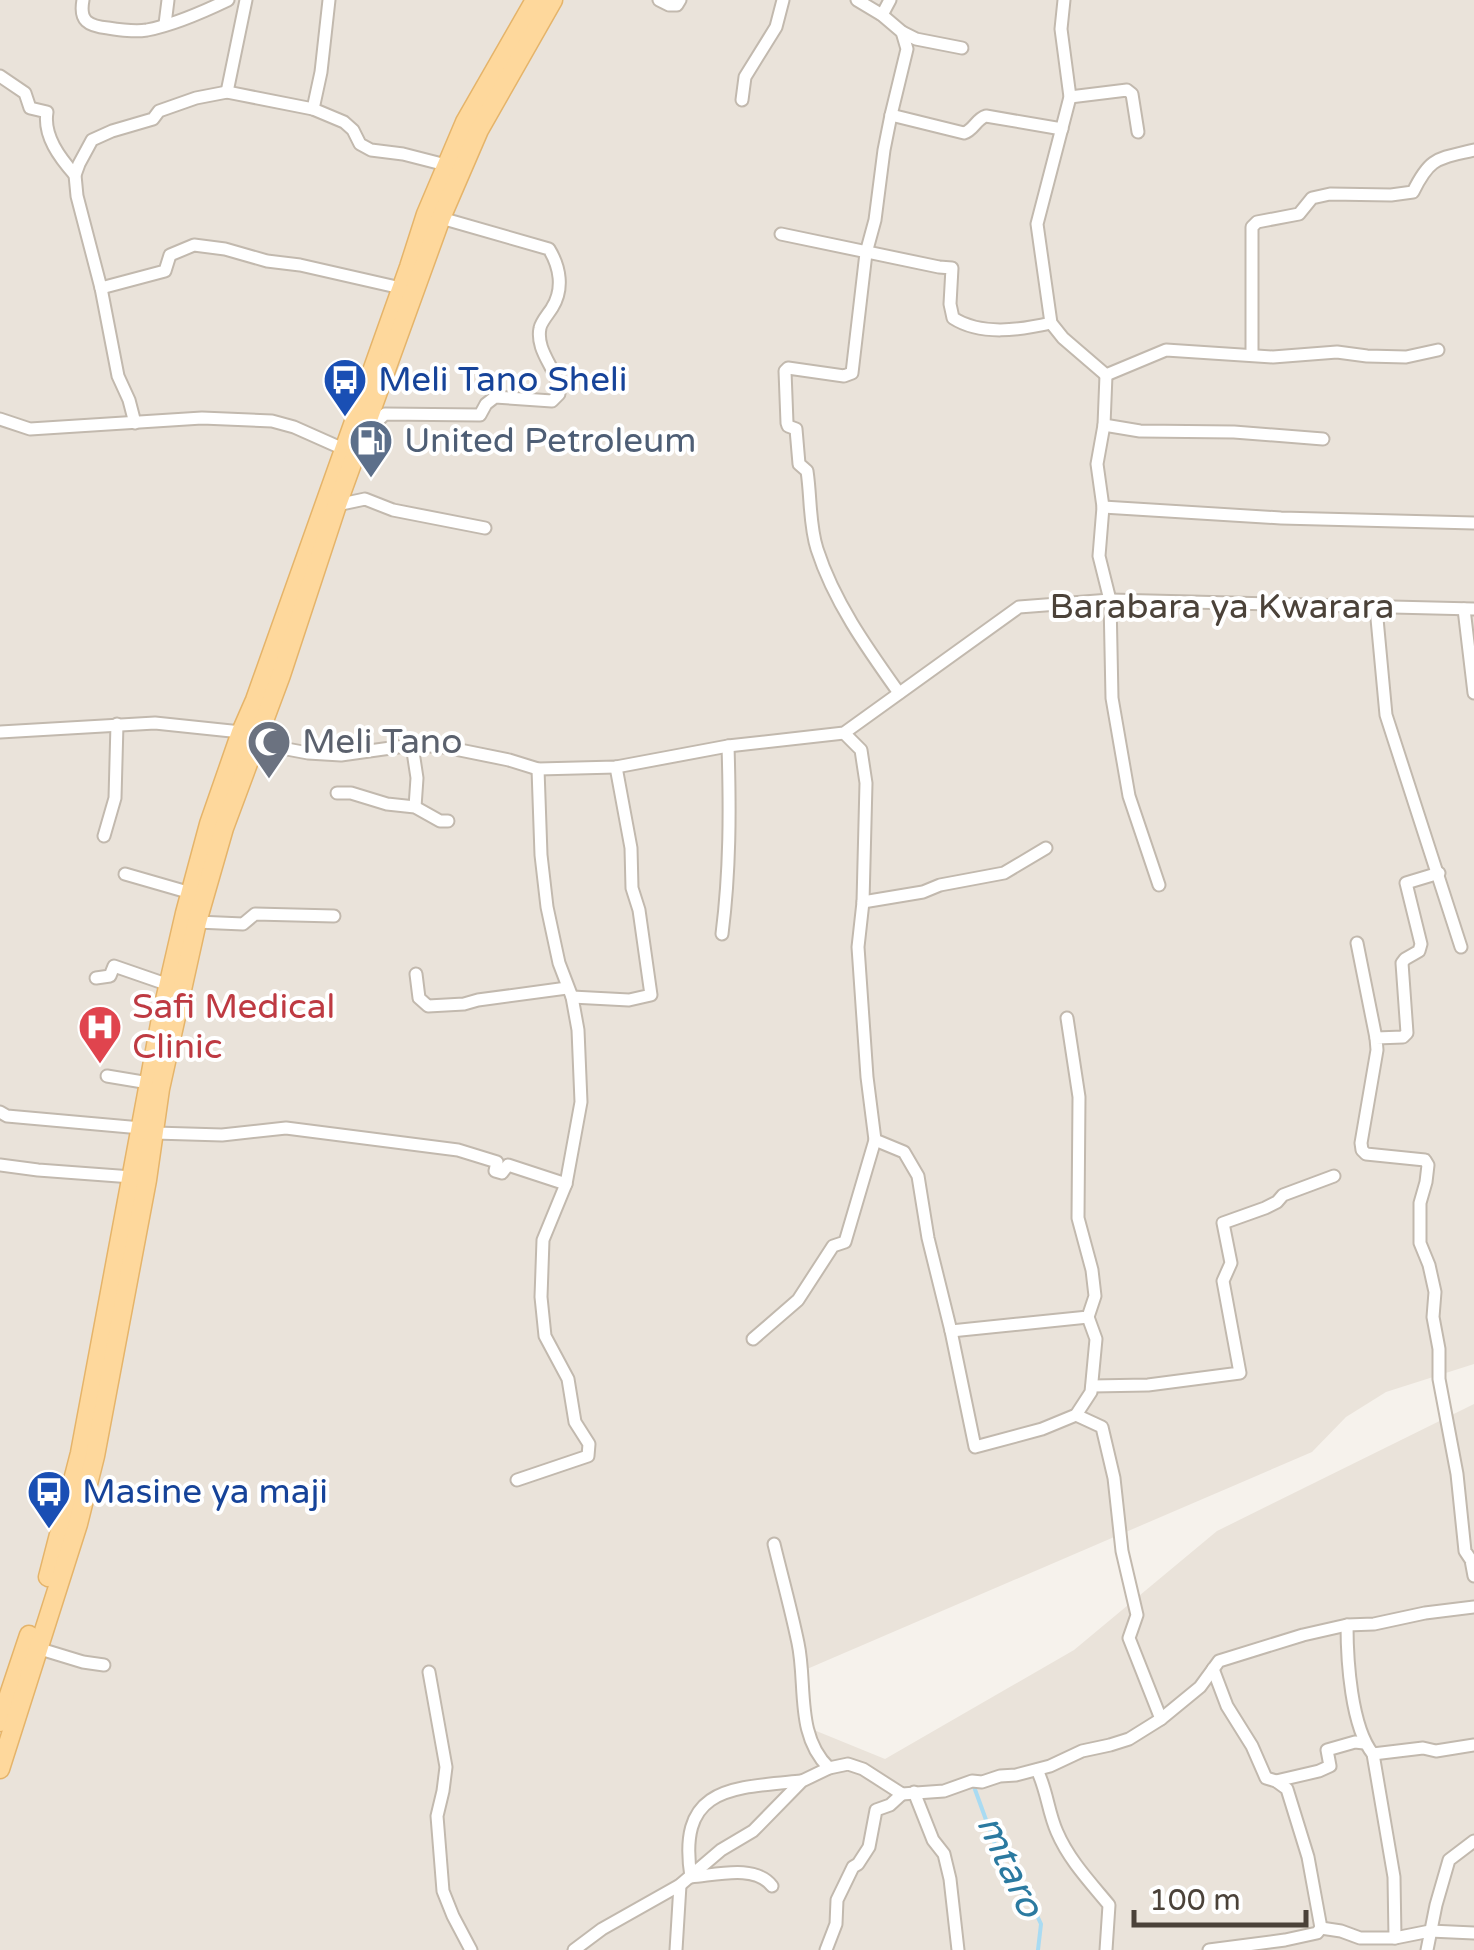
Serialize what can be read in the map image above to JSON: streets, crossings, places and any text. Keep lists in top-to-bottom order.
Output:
{
  "streets": {
    "street": ["Barabara ya Kwarara"]
  },
  "water": ["mtaro"],
  "places": {
    "bus stop": ["Meli Tano Sheli", "Masine ya maji"],
    "fuel station": ["United Petroleum"],
    "mosque": ["Meli Tano"],
    "hospital": ["Safi Medical Clinic"]
  },
  "scale_bar": "100 m"
}
